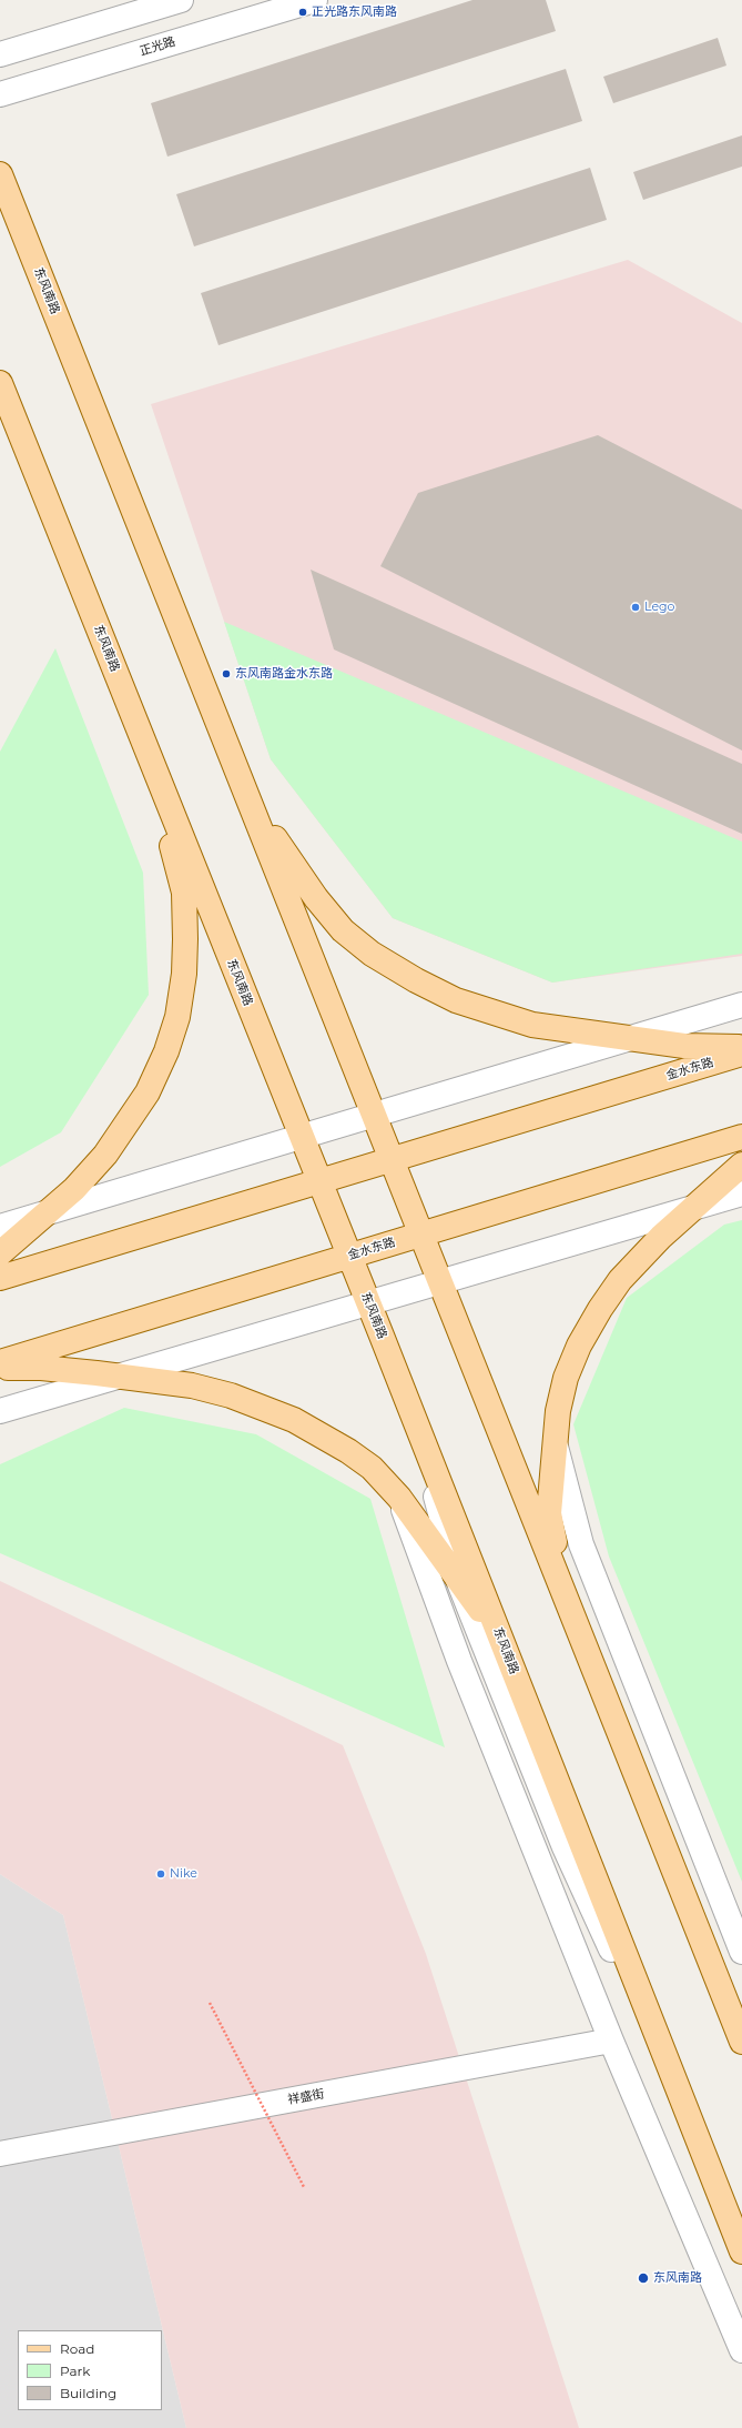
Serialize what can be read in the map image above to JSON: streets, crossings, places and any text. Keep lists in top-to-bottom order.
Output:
{
  "streets": {
    "main road": ["东风南路", "金水东路"],
    "street": ["正光路", "祥盛街"]
  },
  "crossings": [
    ["东风南路", "金水东路"]
  ],
  "places": [
    "正光路东风南路",
    "Lego",
    "东风南路金水东路",
    "Nike",
    "东风南路"
  ],
  "legend": ["Road", "Park", "Building"]
}
